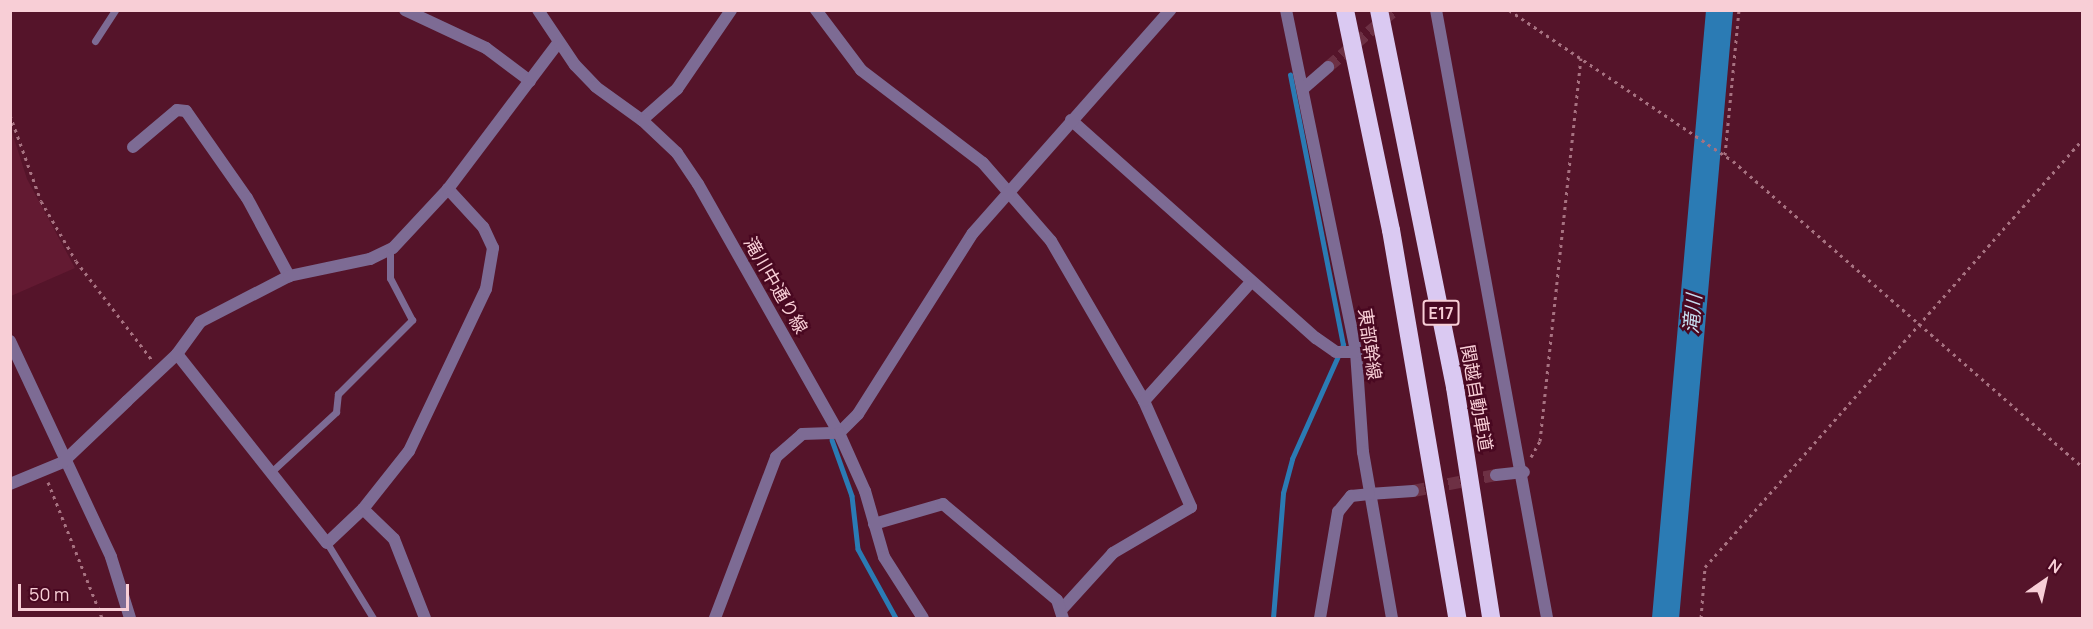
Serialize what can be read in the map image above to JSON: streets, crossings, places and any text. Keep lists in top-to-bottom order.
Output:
{
  "streets": {
    "highway": ["E17", "関越自動車道"],
    "street": ["滝川中通り線", "東部幹線"]
  },
  "water": ["滝川"],
  "scale_bar": "50 m",
  "north": "top right"
}
